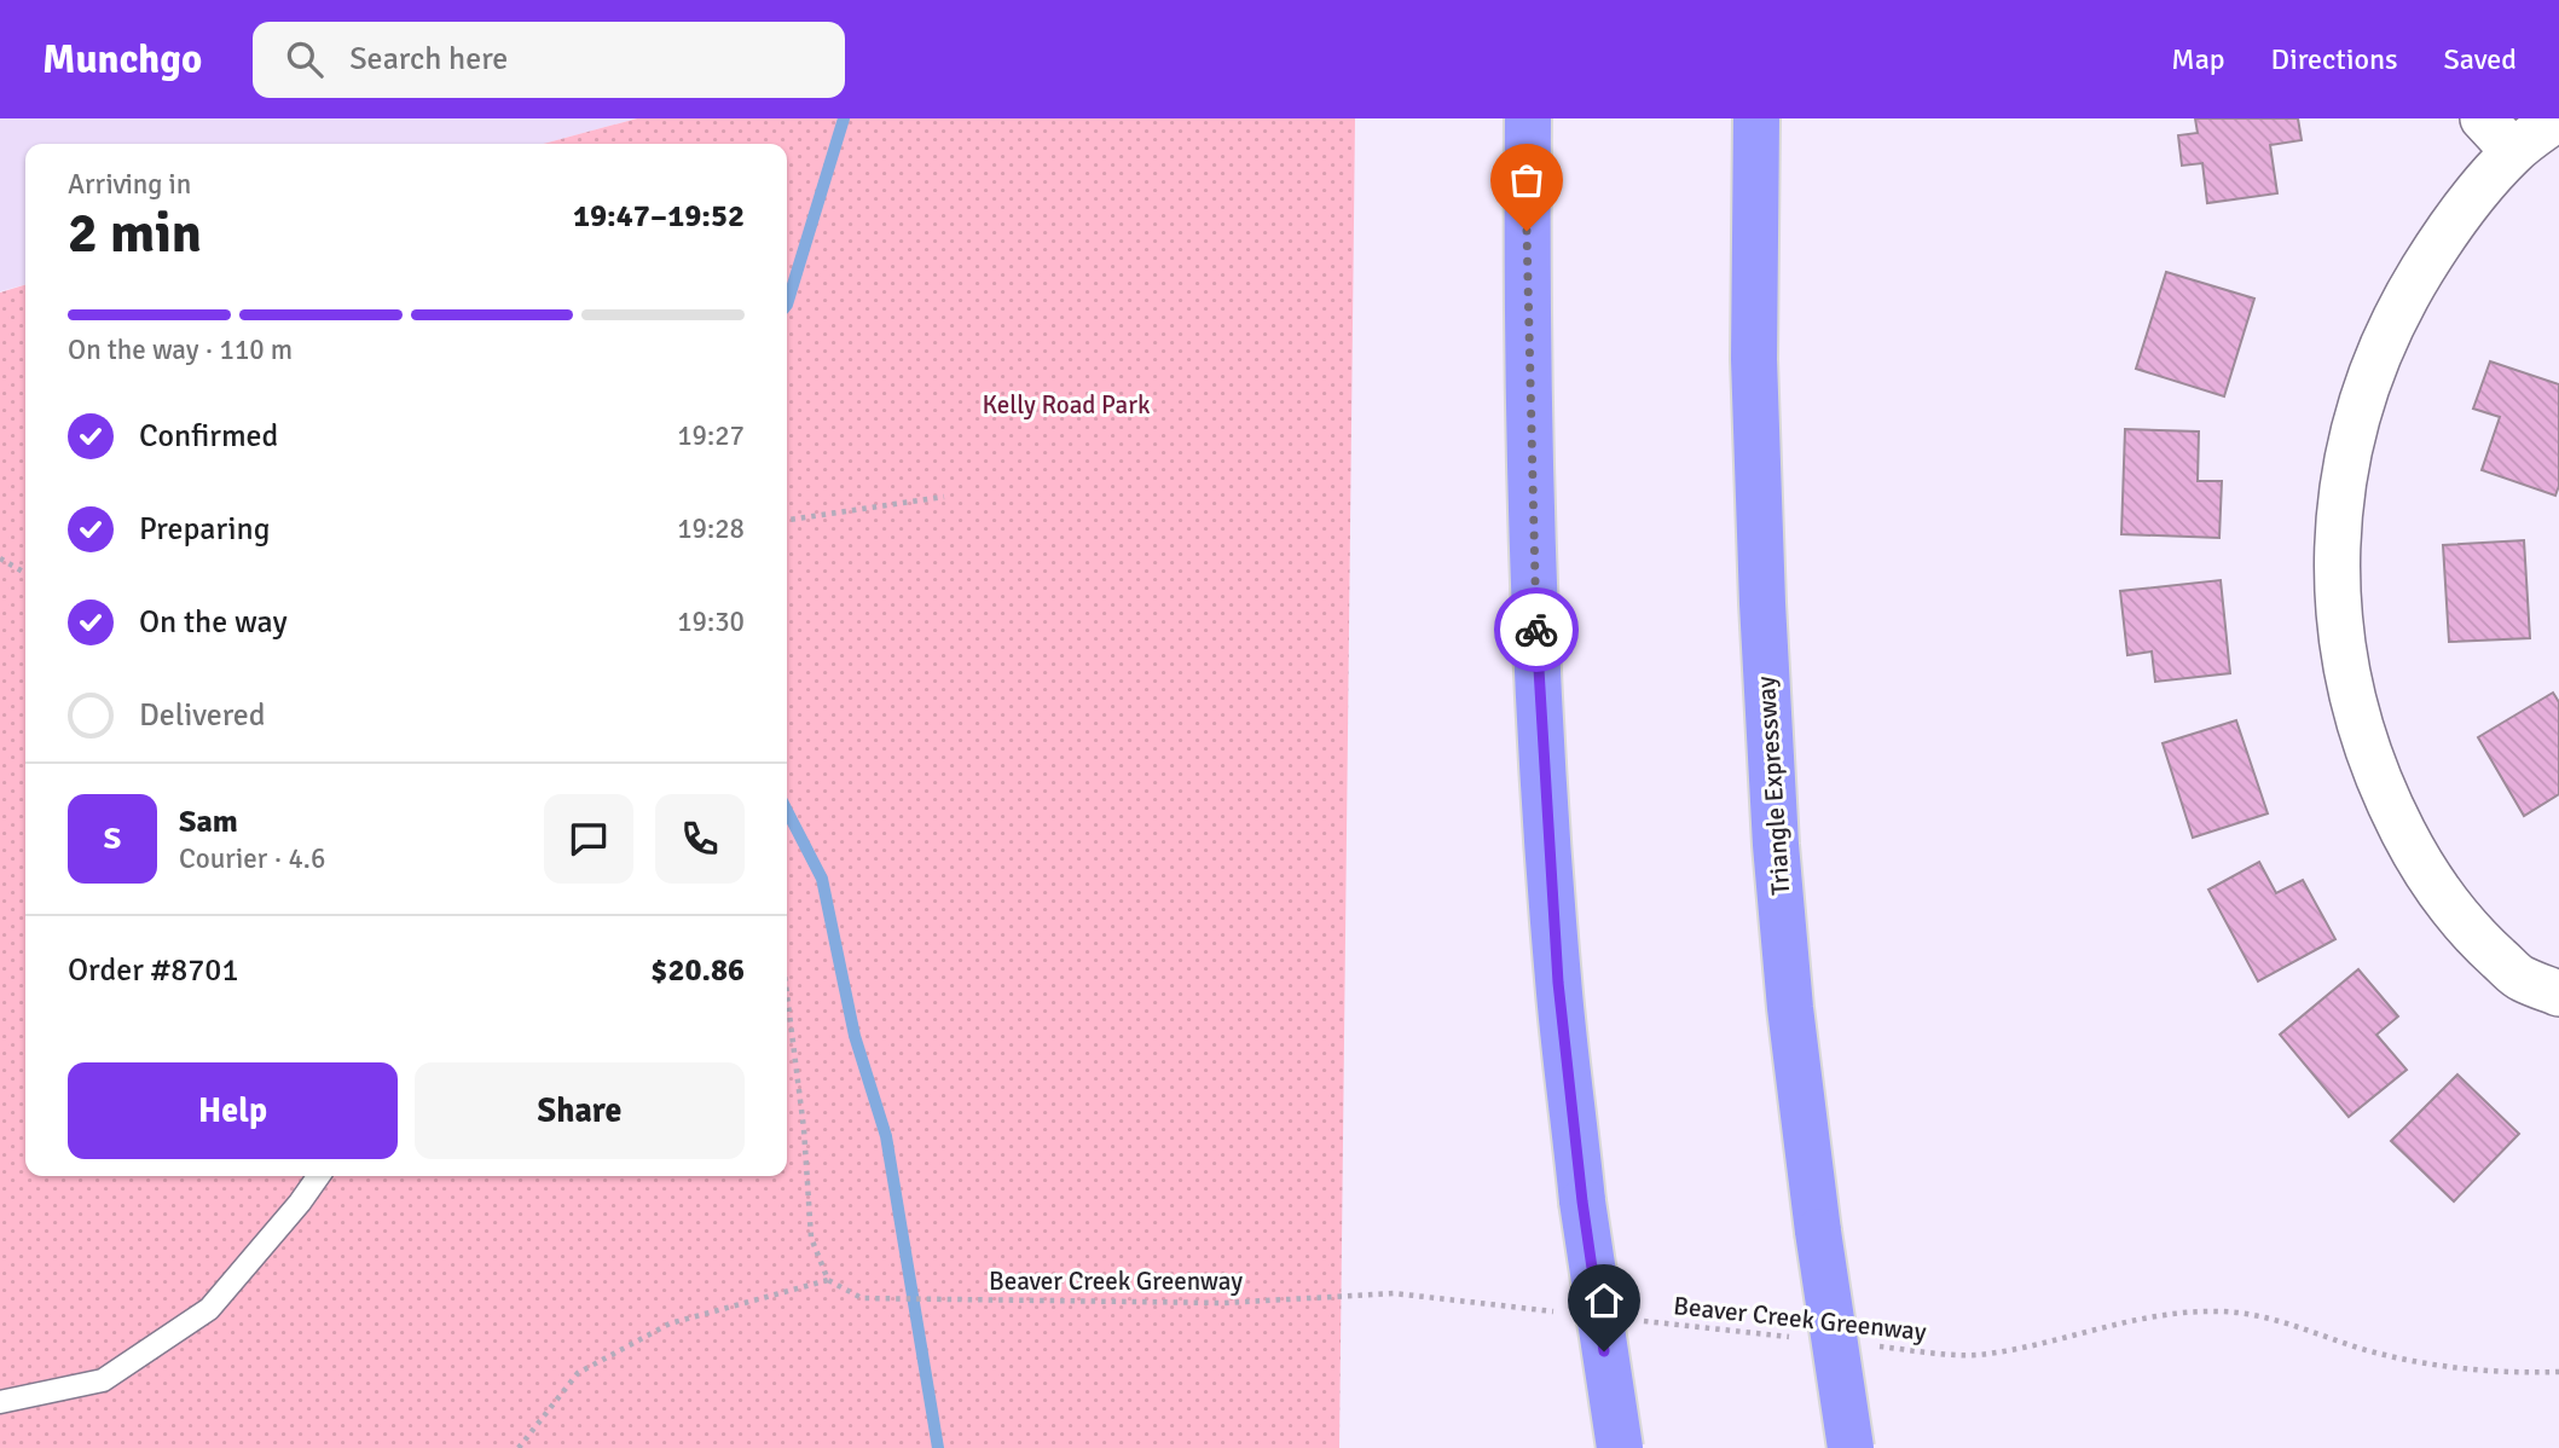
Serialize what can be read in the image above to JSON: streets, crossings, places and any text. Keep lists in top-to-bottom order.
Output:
{
  "streets": {
    "highway": ["Triangle Expressway"],
    "path": ["Beaver Creek Greenway"]
  },
  "parks": ["Kelly Road Park"],
  "page": {
    "header": "Munchgo",
    "search": "Search here",
    "nav": ["Map", "Directions", "Saved"],
    "heading": ["2 min", "Arriving in", "19:47–19:52"],
    "panel": [
      "Sam",
      "Courier · 4.6",
      "Order #8701",
      "$20.86"
    ],
    "bar": "On the way · 110 m",
    "list": [
      ["Confirmed", "19:27"],
      ["Preparing", "19:28"],
      ["On the way", "19:30"],
      "Delivered"
    ],
    "round": "S",
    "buttons": ["Help", "Share"]
  }
}
